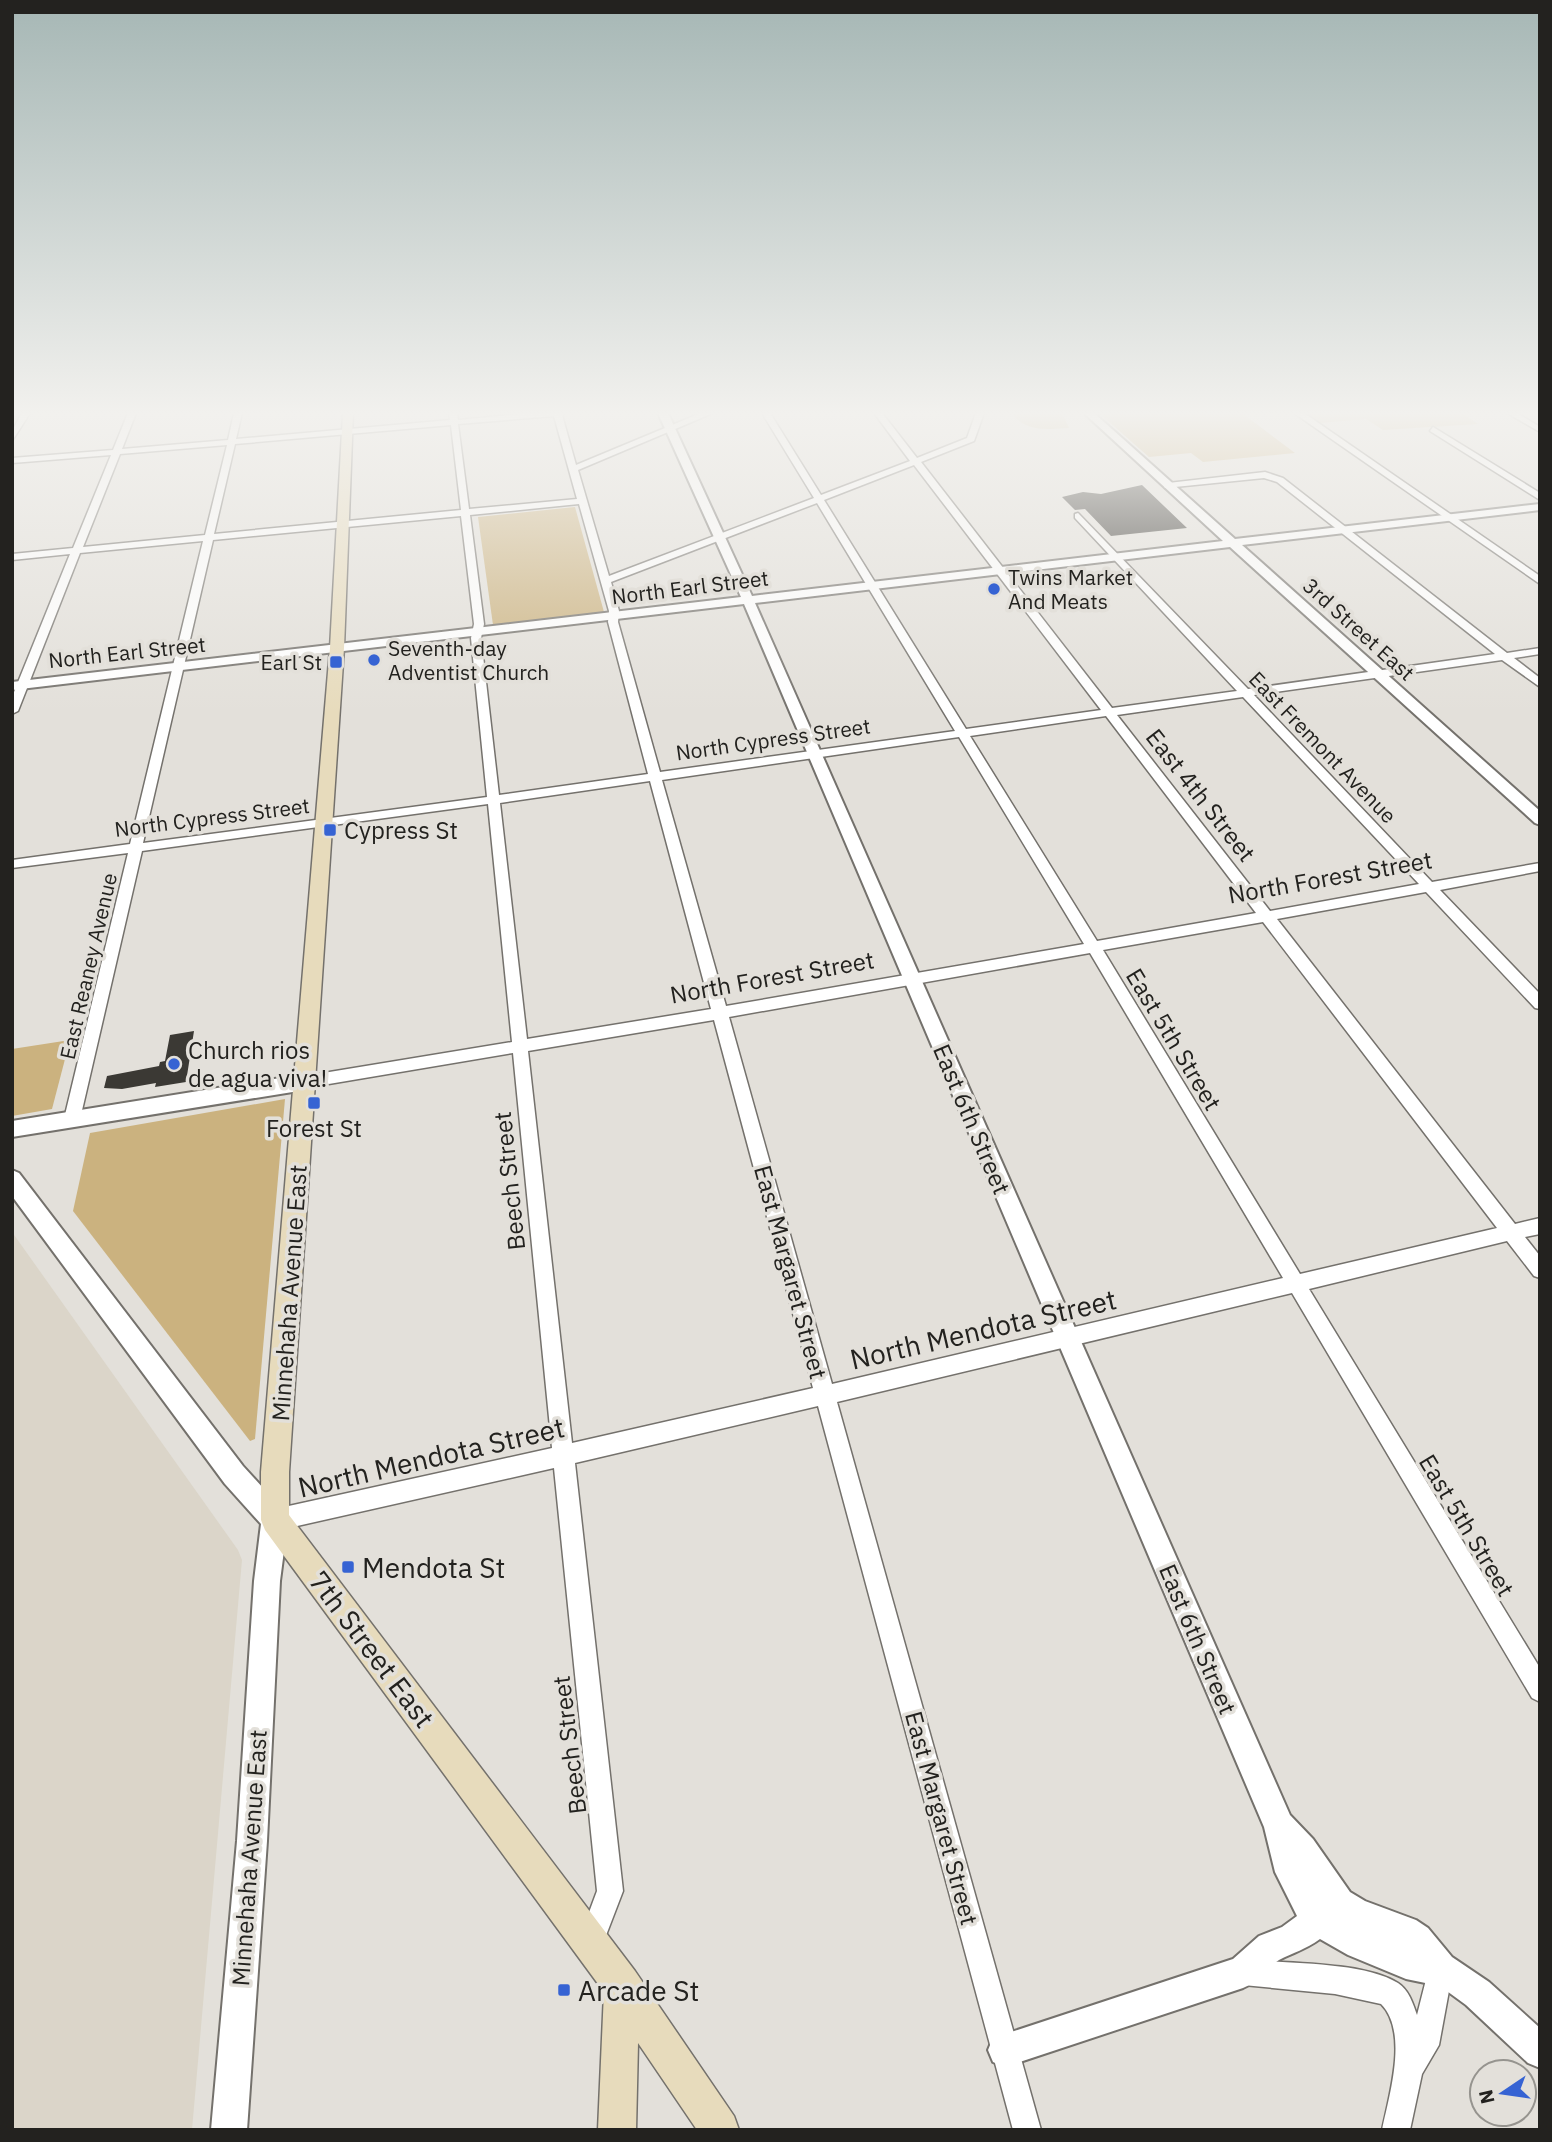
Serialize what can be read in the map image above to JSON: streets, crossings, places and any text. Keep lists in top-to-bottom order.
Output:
{
  "streets": {
    "main road": ["Minnehaha Avenue East", "7th Street East"],
    "street": [
      "North Earl Street",
      "3rd Street East",
      "North Cypress Street",
      "East Fremont Avenue",
      "East 4th Street",
      "North Forest Street",
      "East Reaney Avenue",
      "East 5th Street",
      "East 6th Street",
      "Beech Street",
      "East Margaret Street",
      "North Mendota Street"
    ]
  },
  "crossings": [
    ["North Earl Street", "3rd Street East"],
    ["North Earl Street", "East Fremont Avenue"],
    ["North Earl Street", "East 4th Street"],
    ["North Earl Street", "East Reaney Avenue"],
    ["North Earl Street", "East 5th Street"],
    ["North Earl Street", "East 6th Street"],
    ["North Earl Street", "Beech Street"],
    ["North Earl Street", "East Margaret Street"],
    ["North Earl Street", "Minnehaha Avenue East"],
    ["3rd Street East", "North Cypress Street"],
    ["North Cypress Street", "East Fremont Avenue"],
    ["North Cypress Street", "East 4th Street"],
    ["North Cypress Street", "East Reaney Avenue"],
    ["North Cypress Street", "East 5th Street"],
    ["North Cypress Street", "East 6th Street"],
    ["North Cypress Street", "Beech Street"],
    ["North Cypress Street", "East Margaret Street"],
    ["North Cypress Street", "Minnehaha Avenue East"],
    ["East Fremont Avenue", "North Forest Street"],
    ["East 4th Street", "North Forest Street"],
    ["East 4th Street", "North Mendota Street"],
    ["North Forest Street", "East Reaney Avenue"],
    ["North Forest Street", "East 5th Street"],
    ["North Forest Street", "East 6th Street"],
    ["North Forest Street", "Beech Street"],
    ["North Forest Street", "East Margaret Street"],
    ["North Forest Street", "Minnehaha Avenue East"],
    ["East 5th Street", "North Mendota Street"],
    ["East 6th Street", "North Mendota Street"],
    ["Beech Street", "North Mendota Street"],
    ["Beech Street", "7th Street East"],
    ["East Margaret Street", "North Mendota Street"],
    ["Minnehaha Avenue East", "North Mendota Street"],
    ["Minnehaha Avenue East", "7th Street East"],
    ["North Mendota Street", "7th Street East"]
  ],
  "places": {
    "other": ["Twins Market And Meats", "Seventh-day Adventist Church", "Church rios de agua viva!"],
    "transit": [
      "Earl St",
      "Cypress St",
      "Forest St",
      "Mendota St",
      "Arcade St"
    ]
  },
  "north": "left"
}
